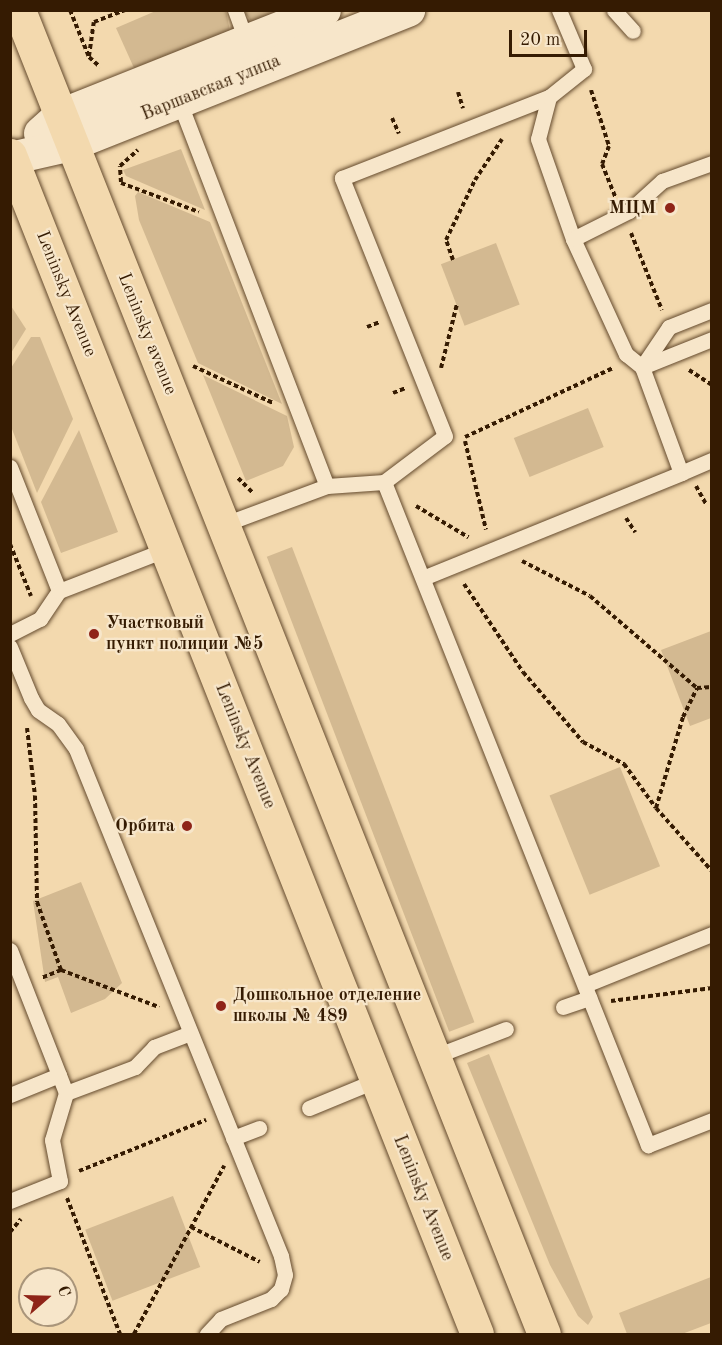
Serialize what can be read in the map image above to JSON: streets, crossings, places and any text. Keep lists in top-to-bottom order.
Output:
{
  "streets": {
    "main road": ["Leninsky Avenue", "Leninsky avenue"],
    "street": ["Варшавская улица"]
  },
  "crossings": [
    ["Варшавская улица", "Leninsky Avenue"],
    ["Варшавская улица", "Leninsky avenue"]
  ],
  "places": [
    "МЦМ",
    "Участковый пункт полиции №5",
    "Орбита",
    "Дошкольное отделение школы № 489"
  ],
  "scale_bar": "20 m",
  "north": "right"
}
